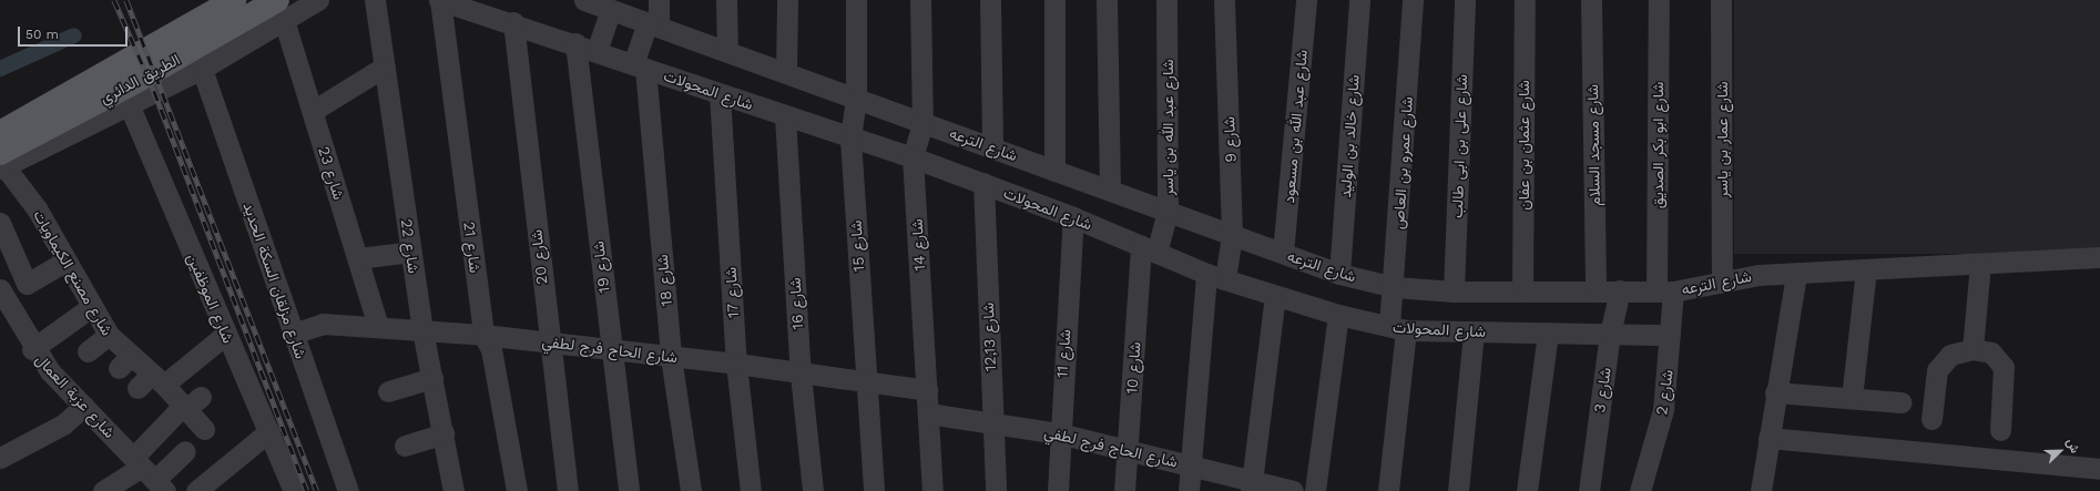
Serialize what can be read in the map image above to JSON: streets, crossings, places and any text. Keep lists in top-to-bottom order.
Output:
{
  "streets": {
    "main road": ["الطريق الدائري"],
    "street": [
      "شارع المحولات",
      "شارع عبد الله بن مسعود",
      "شارع عبد الله بن ياسر",
      "شارع خالد بن الوليد",
      "شارع 9",
      "شارع عمار بن ياسر",
      "شارع الترعه",
      "شارع عثمان بن عفان",
      "شارع مسجد السلام",
      "شارع ابو بكر الصديق",
      "شارع على بن ابى طالب",
      "شارع عمرو بن العاص",
      "شارع 23",
      "شارع 14",
      "شارع 22",
      "شارع 15",
      "شارع 21",
      "شارع 20",
      "شارع 19",
      "شارع مصنع الكيماويات",
      "شارع مزلقان السكة الحديد",
      "شارع 18",
      "شارع 17",
      "شارع الموظفين",
      "شارع 16",
      "شارع 12,13",
      "شارع الحاج فرج لطفي",
      "شارع 11",
      "شارع 10",
      "شارع 3",
      "شارع 2",
      "شارع عزبة العمال"
    ]
  },
  "crossings": [
    ["الطريق الدائري", "شارع 23"],
    ["الطريق الدائري", "شارع مصنع الكيماويات"],
    ["شارع المحولات", "شارع عبد الله بن ياسر"],
    ["شارع المحولات", "شارع 9"],
    ["شارع المحولات", "شارع عمرو بن العاص"],
    ["شارع المحولات", "شارع 14"],
    ["شارع المحولات", "شارع 15"],
    ["شارع المحولات", "شارع 21"],
    ["شارع المحولات", "شارع 20"],
    ["شارع المحولات", "شارع 19"],
    ["شارع المحولات", "شارع 18"],
    ["شارع المحولات", "شارع 17"],
    ["شارع المحولات", "شارع 16"],
    ["شارع المحولات", "شارع 12,13"],
    ["شارع المحولات", "شارع 11"],
    ["شارع المحولات", "شارع 10"],
    ["شارع المحولات", "شارع 3"],
    ["شارع المحولات", "شارع 2"],
    ["شارع عبد الله بن مسعود", "شارع الترعه"],
    ["شارع عبد الله بن ياسر", "شارع الترعه"],
    ["شارع عبد الله بن ياسر", "شارع 10"],
    ["شارع خالد بن الوليد", "شارع الترعه"],
    ["شارع 9", "شارع الترعه"],
    ["شارع 9", "شارع الحاج فرج لطفي"],
    ["شارع عمار بن ياسر", "شارع الترعه"],
    ["شارع الترعه", "شارع عثمان بن عفان"],
    ["شارع الترعه", "شارع مسجد السلام"],
    ["شارع الترعه", "شارع ابو بكر الصديق"],
    ["شارع الترعه", "شارع على بن ابى طالب"],
    ["شارع الترعه", "شارع عمرو بن العاص"],
    ["شارع الترعه", "شارع 14"],
    ["شارع الترعه", "شارع 15"],
    ["شارع الترعه", "شارع 3"],
    ["شارع الترعه", "شارع 2"],
    ["شارع ابو بكر الصديق", "شارع 2"],
    ["شارع 23", "شارع الحاج فرج لطفي"],
    ["شارع 14", "شارع الحاج فرج لطفي"],
    ["شارع 22", "شارع الحاج فرج لطفي"],
    ["شارع 15", "شارع الحاج فرج لطفي"],
    ["شارع 21", "شارع الحاج فرج لطفي"],
    ["شارع 20", "شارع الحاج فرج لطفي"],
    ["شارع 19", "شارع الحاج فرج لطفي"],
    ["شارع مزلقان السكة الحديد", "شارع الحاج فرج لطفي"],
    ["شارع 18", "شارع الحاج فرج لطفي"],
    ["شارع 17", "شارع الحاج فرج لطفي"],
    ["شارع 16", "شارع الحاج فرج لطفي"],
    ["شارع 12,13", "شارع الحاج فرج لطفي"],
    ["شارع الحاج فرج لطفي", "شارع 11"],
    ["شارع الحاج فرج لطفي", "شارع 10"]
  ],
  "scale_bar": "50 m",
  "north": "top right"
}
